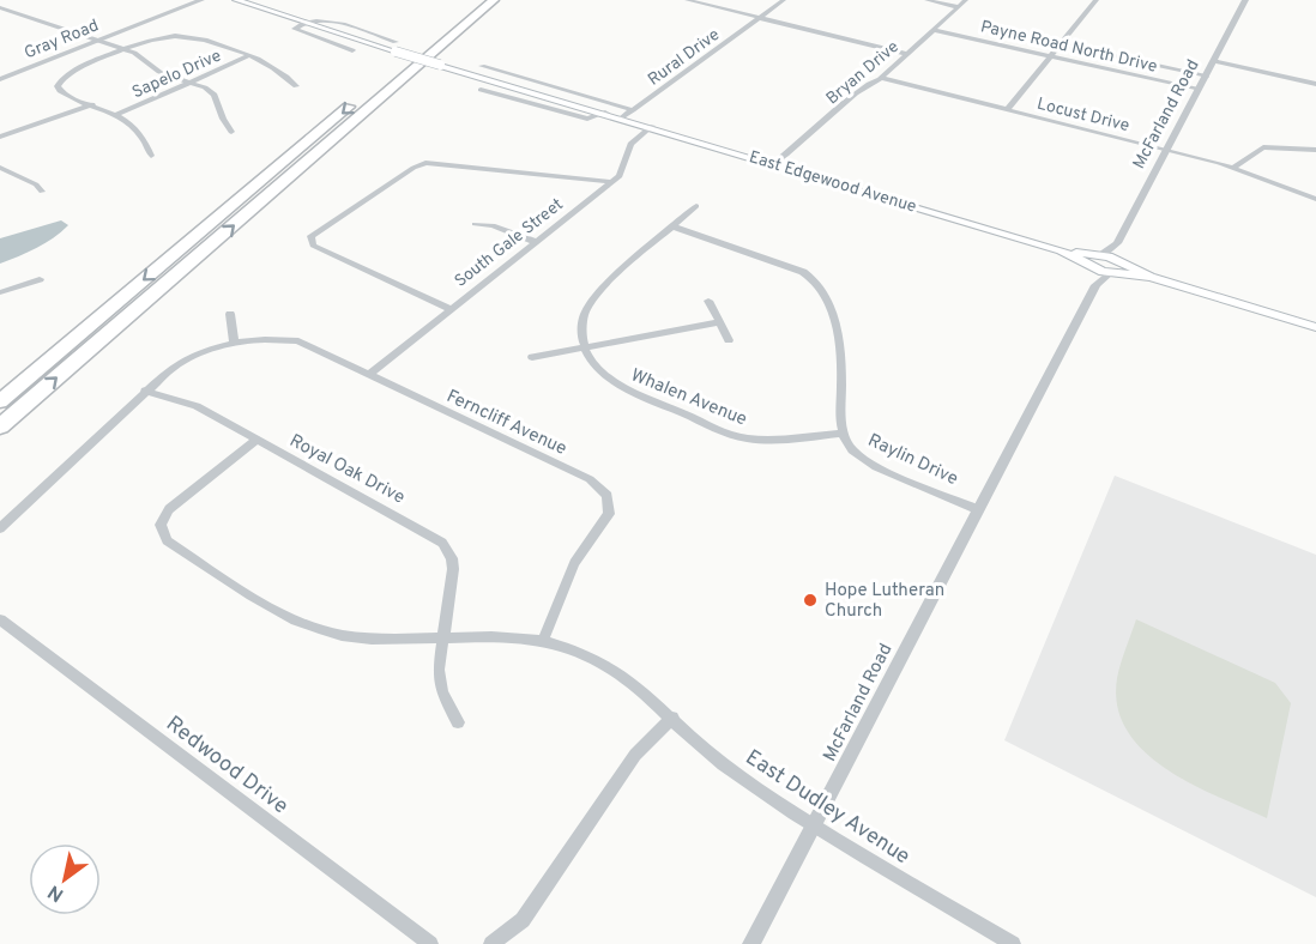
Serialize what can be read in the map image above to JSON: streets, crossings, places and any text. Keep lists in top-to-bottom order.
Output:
{
  "streets": {
    "main road": ["East Edgewood Avenue"],
    "street": [
      "Gray Road",
      "Payne Road North Drive",
      "Rural Drive",
      "Bryan Drive",
      "Sapelo Drive",
      "Locust Drive",
      "McFarland Road",
      "South Gale Street",
      "Whalen Avenue",
      "Ferncliff Avenue",
      "Raylin Drive",
      "Royal Oak Drive",
      "Redwood Drive",
      "East Dudley Avenue"
    ]
  },
  "crossings": [
    ["Payne Road North Drive", "Bryan Drive"],
    ["Payne Road North Drive", "McFarland Road"],
    ["Rural Drive", "East Edgewood Avenue"],
    ["Bryan Drive", "Locust Drive"],
    ["Bryan Drive", "East Edgewood Avenue"],
    ["Locust Drive", "McFarland Road"],
    ["McFarland Road", "East Edgewood Avenue"],
    ["McFarland Road", "Raylin Drive"],
    ["McFarland Road", "East Dudley Avenue"],
    ["East Edgewood Avenue", "South Gale Street"],
    ["South Gale Street", "Ferncliff Avenue"],
    ["Whalen Avenue", "Raylin Drive"],
    ["Ferncliff Avenue", "Royal Oak Drive"],
    ["Ferncliff Avenue", "East Dudley Avenue"],
    ["Royal Oak Drive", "East Dudley Avenue"]
  ],
  "places": ["Hope Lutheran Church"],
  "north": "bottom left"
}
